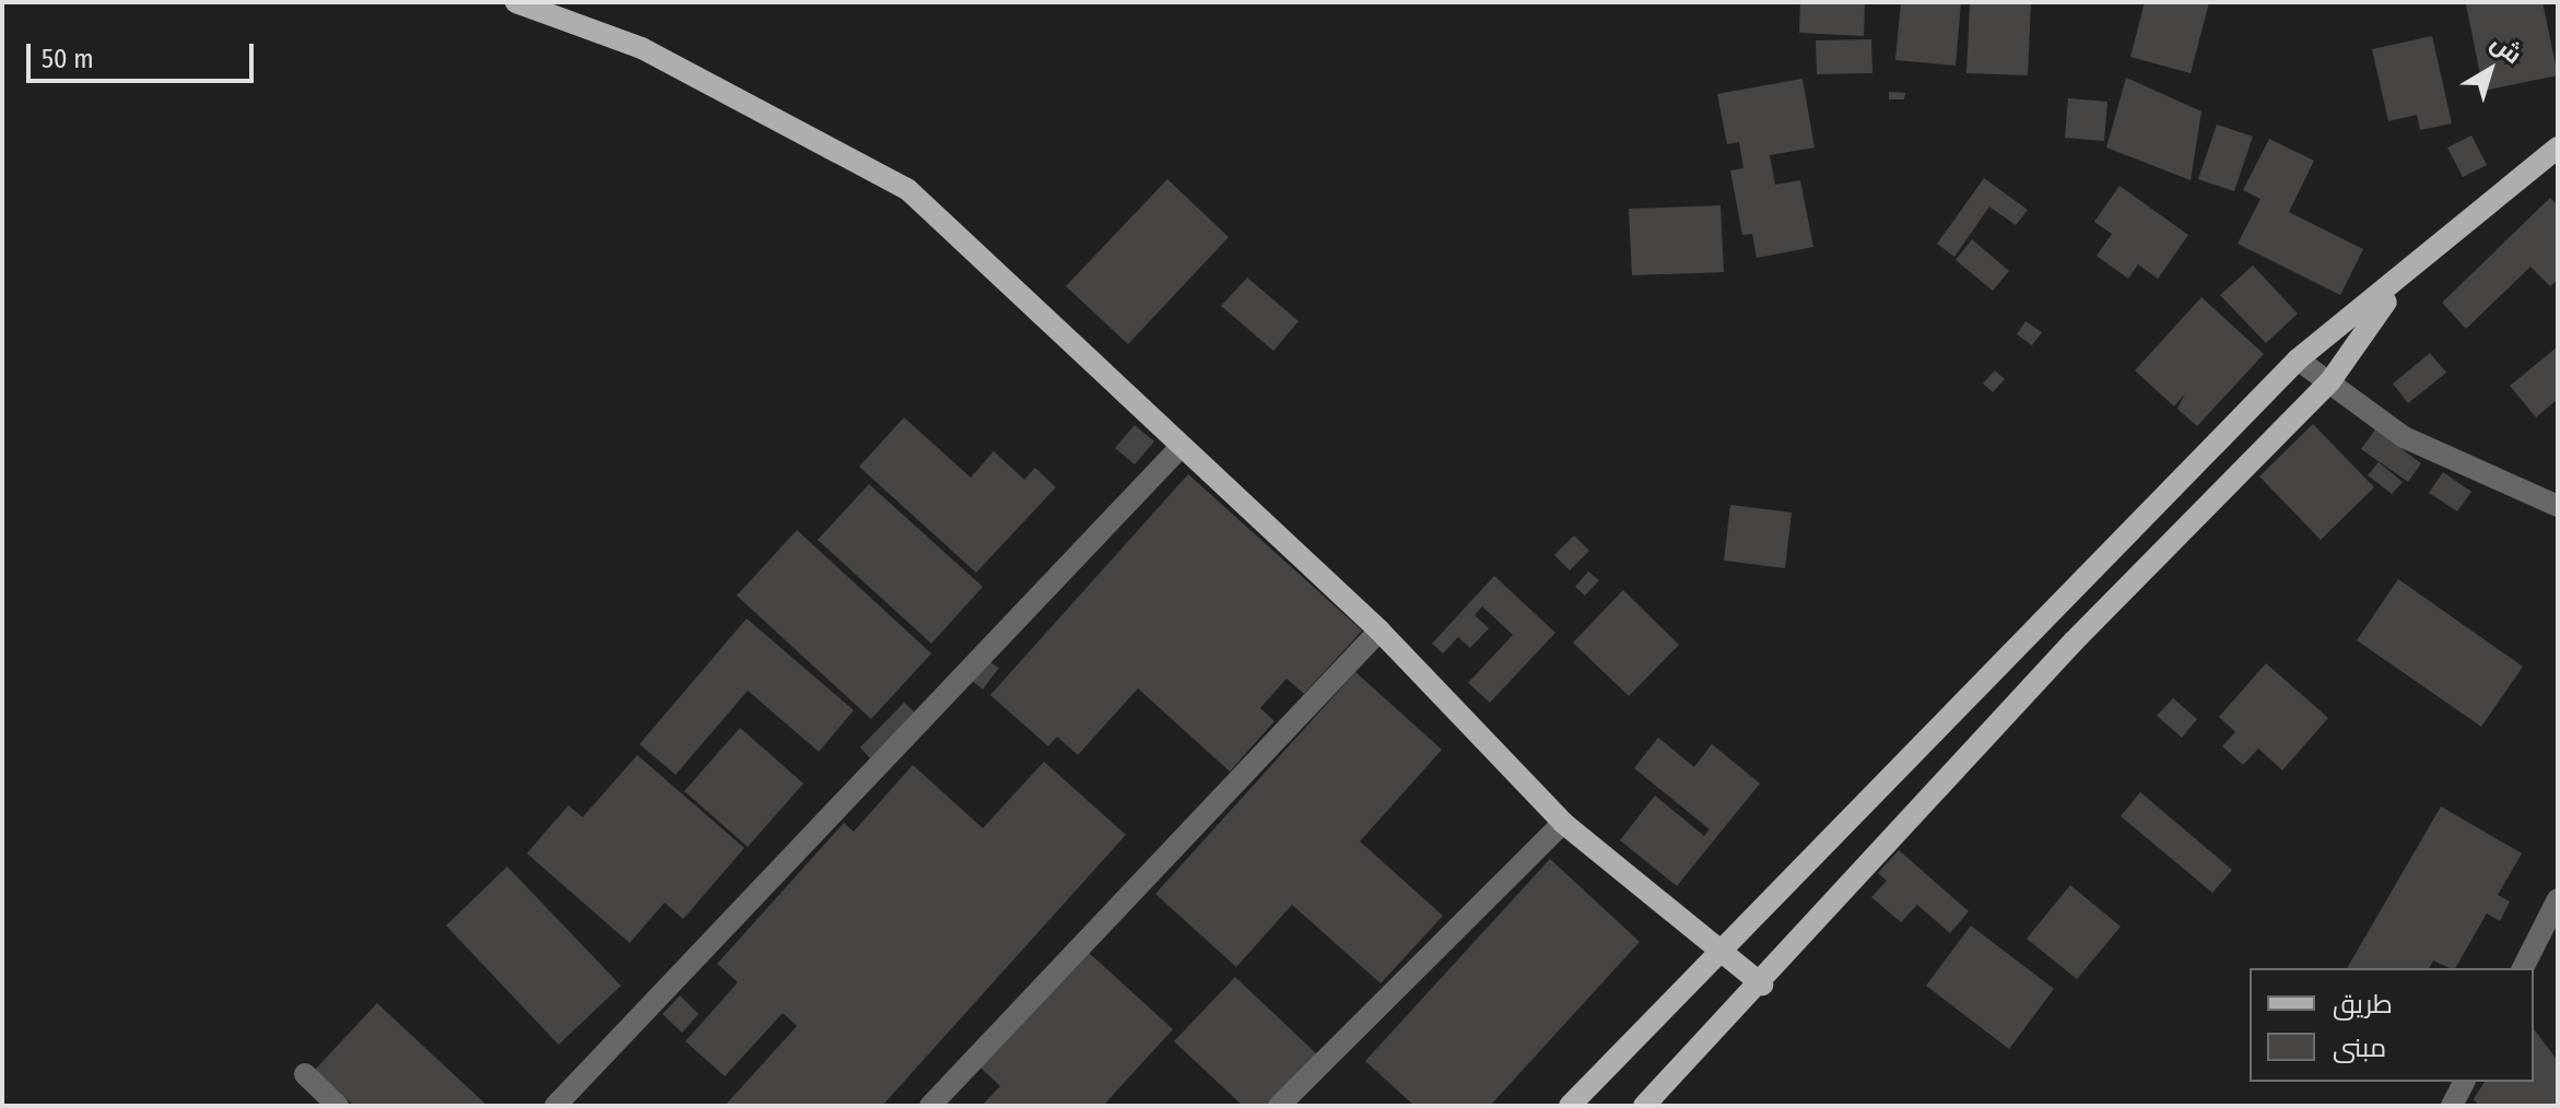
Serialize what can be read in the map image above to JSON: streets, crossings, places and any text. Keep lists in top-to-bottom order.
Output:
{
  "legend": ["طريق", "مبنى"],
  "scale_bar": "50 m",
  "north": "top right"
}
